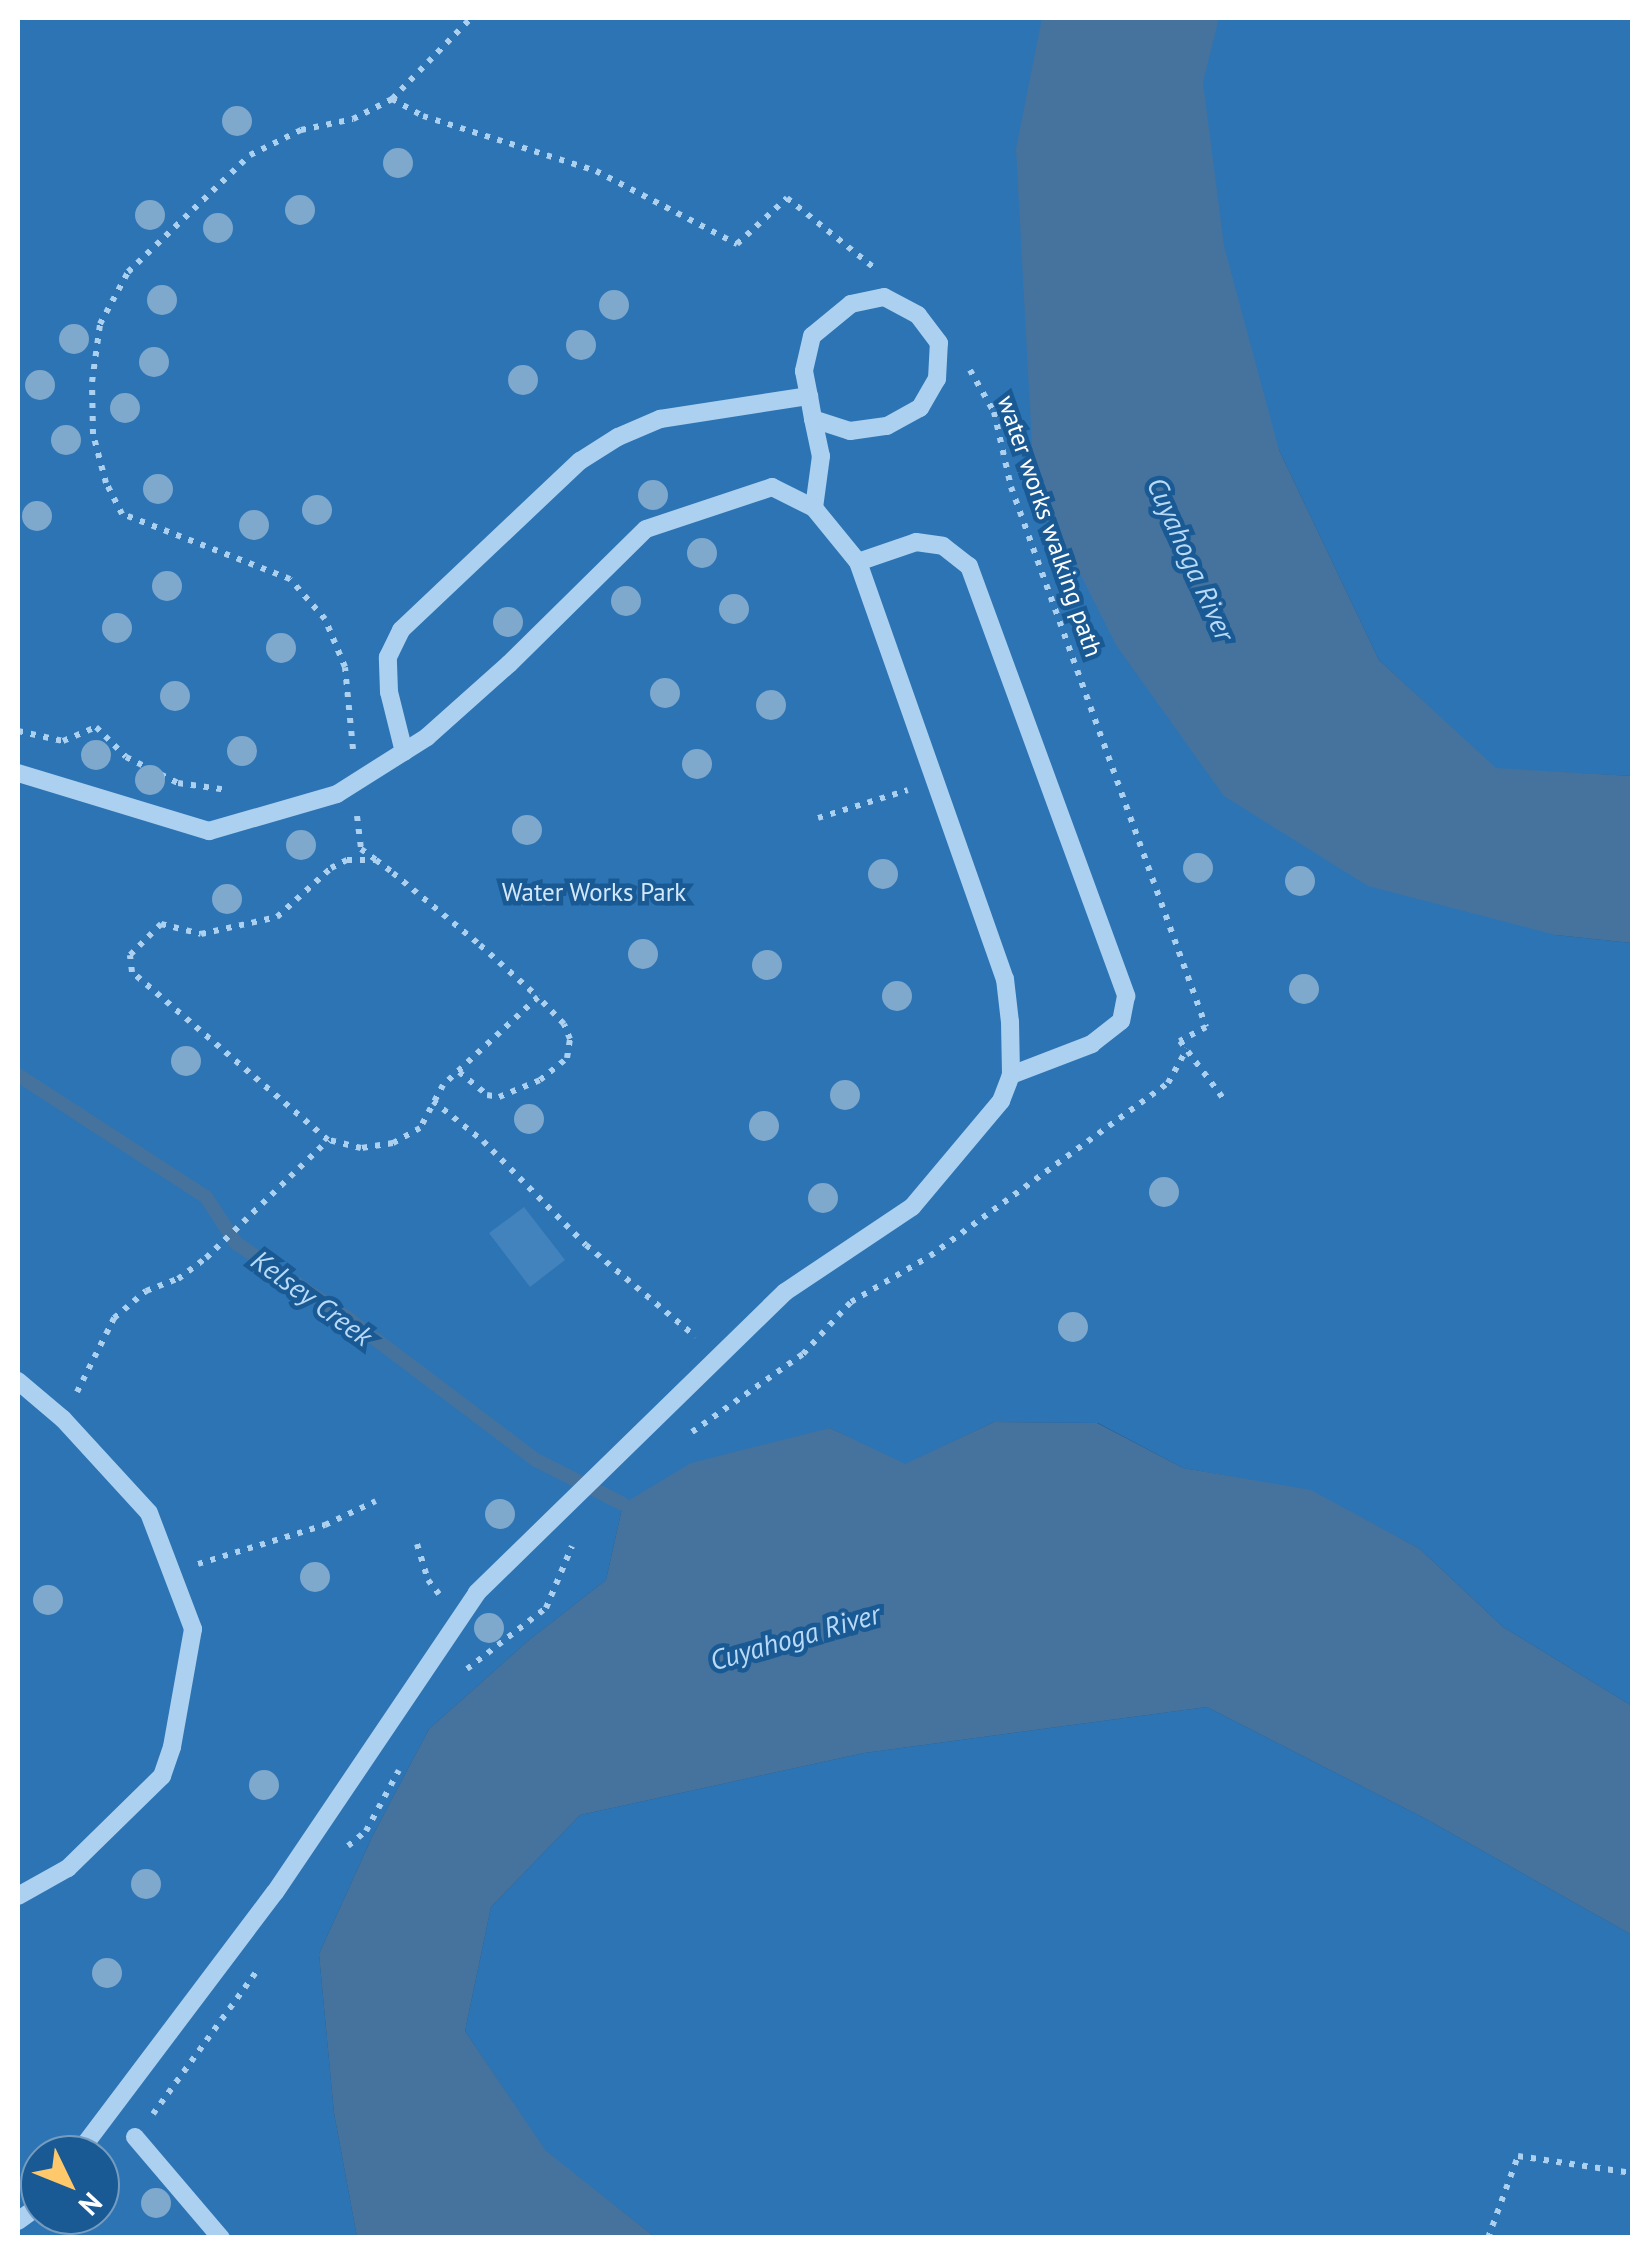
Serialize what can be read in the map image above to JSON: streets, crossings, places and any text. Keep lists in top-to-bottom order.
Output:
{
  "streets": {
    "path": ["water works walking path"]
  },
  "water": ["Cuyahoga River", "Kelsey Creek"],
  "parks": ["Water Works Park"],
  "north": "bottom right"
}
